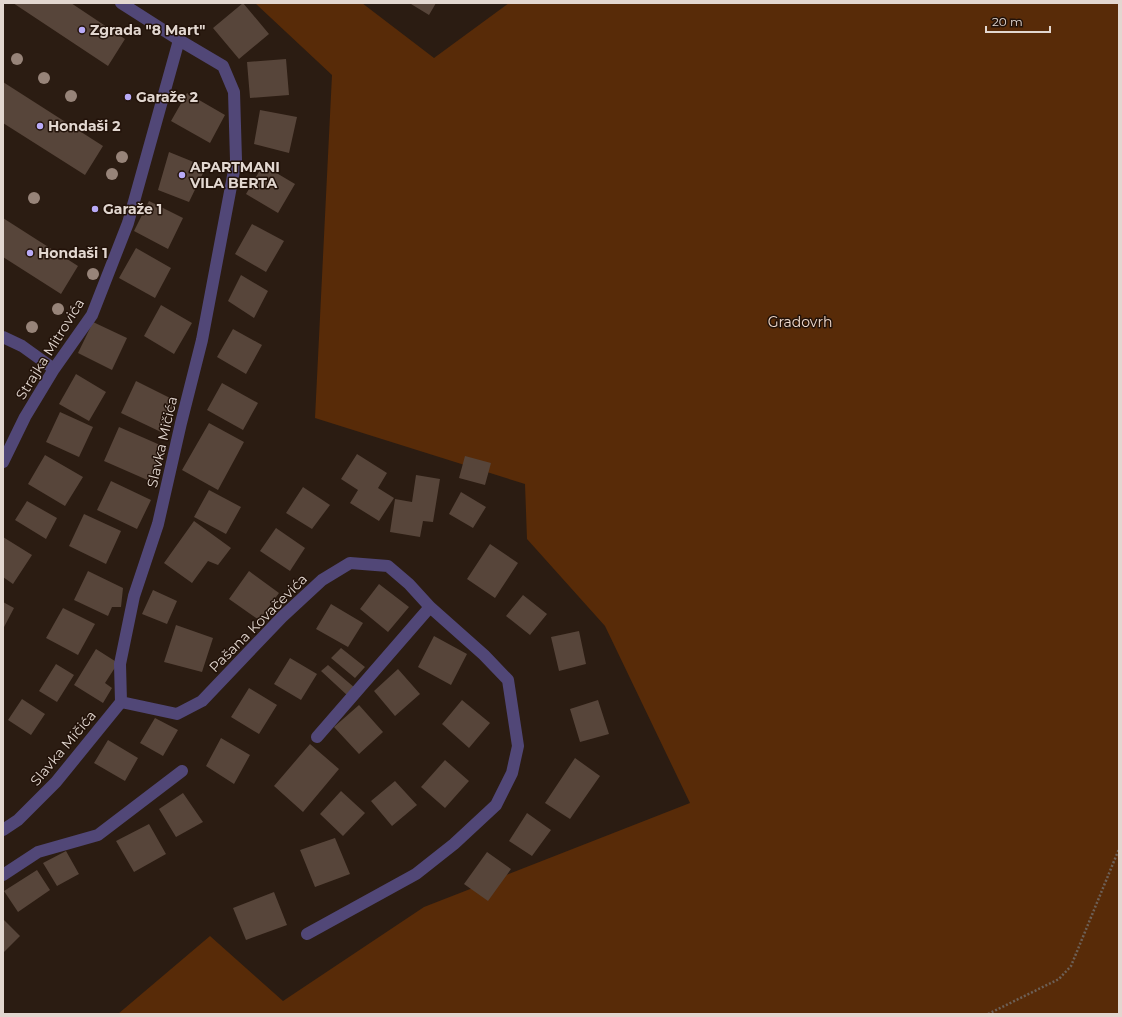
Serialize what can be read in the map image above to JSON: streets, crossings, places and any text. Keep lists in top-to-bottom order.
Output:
{
  "streets": {
    "street": ["Strajka Mitrovića", "Slavka Mičića", "Pašana Kovačevića"]
  },
  "crossings": [
    ["Strajka Mitrovića", "Slavka Mičića"],
    ["Slavka Mičića", "Pašana Kovačevića"]
  ],
  "parks": ["Gradovrh"],
  "places": [
    "Zgrada \"8 Mart\"",
    "Garaže 2",
    "Hondaši 2",
    "APARTMANI VILA BERTA",
    "Garaže 1",
    "Hondaši 1"
  ],
  "scale_bar": "20 m"
}
